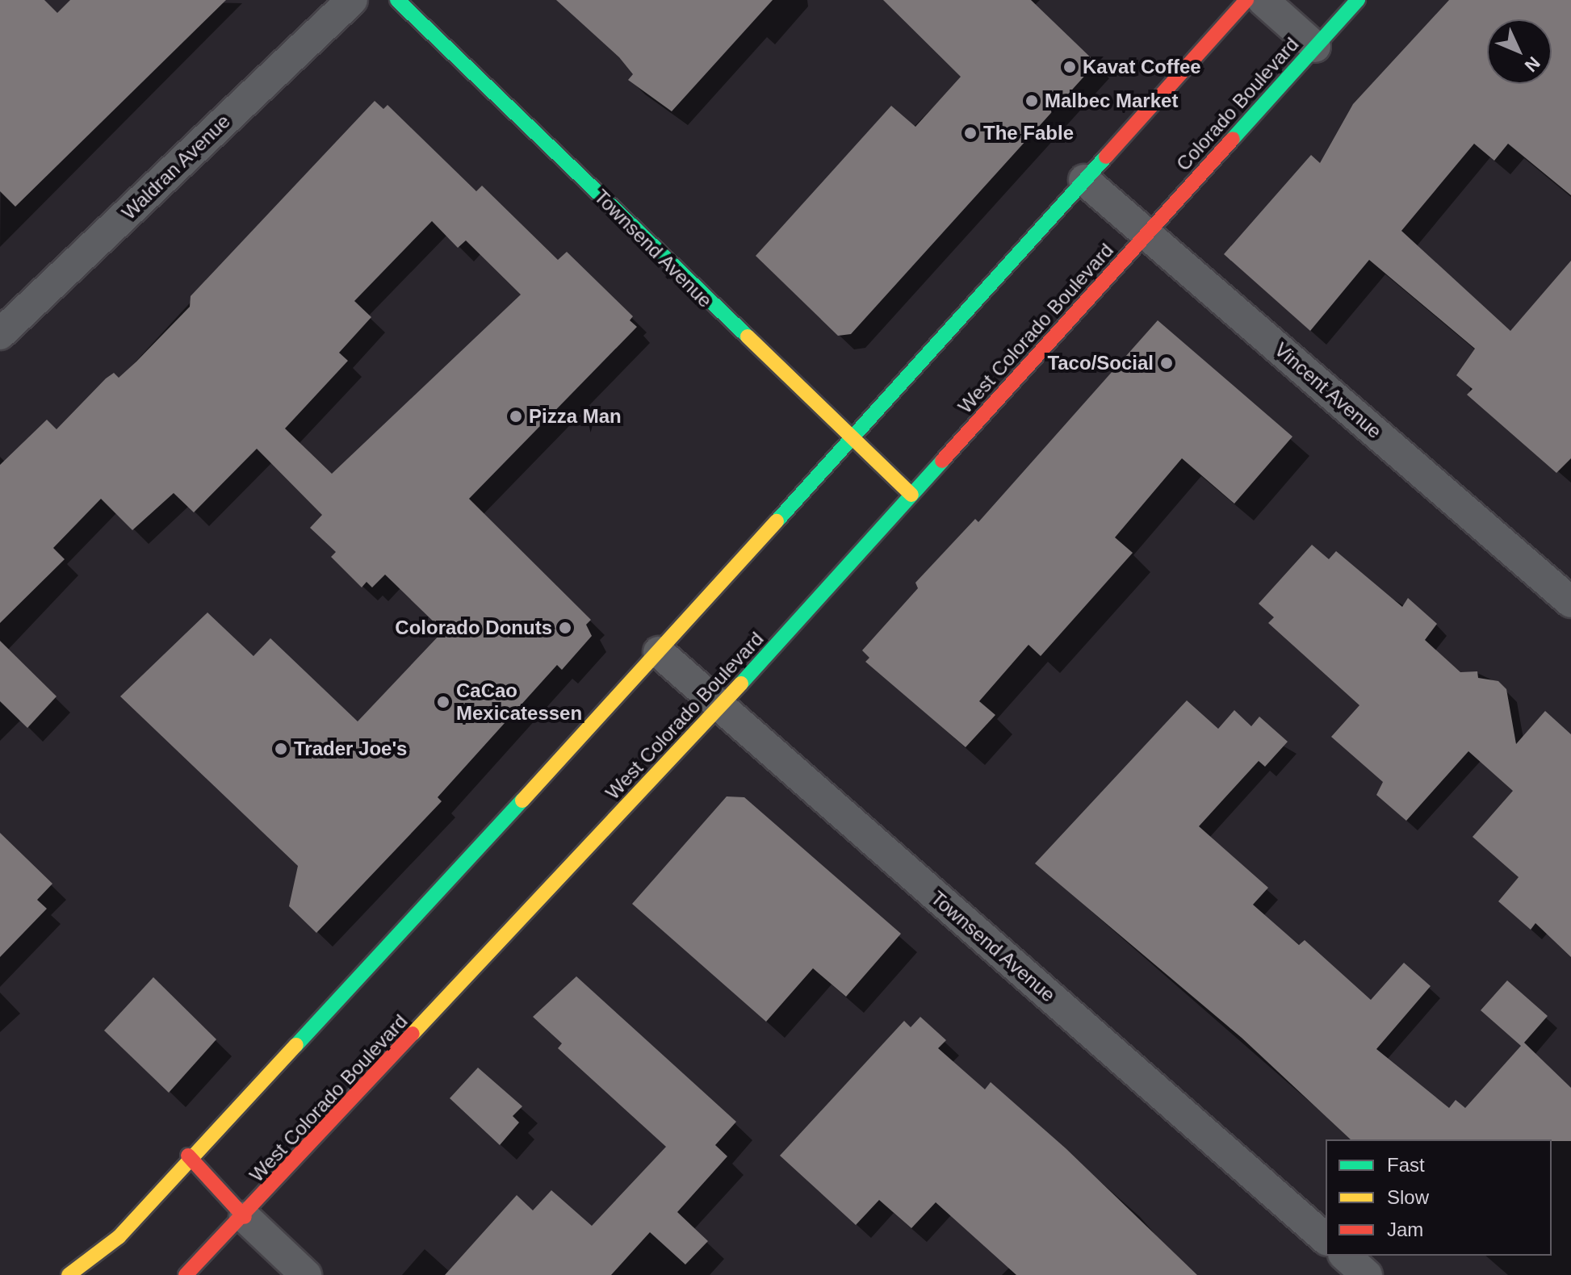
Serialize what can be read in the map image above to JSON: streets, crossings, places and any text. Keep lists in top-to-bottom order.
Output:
{
  "streets": {
    "main road": ["Colorado Boulevard", "Townsend Avenue", "West Colorado Boulevard"],
    "street": ["Waldran Avenue", "Vincent Avenue"]
  },
  "crossings": [
    ["Colorado Boulevard", "West Colorado Boulevard"],
    ["Colorado Boulevard", "Vincent Avenue"],
    ["Townsend Avenue", "West Colorado Boulevard"],
    ["West Colorado Boulevard", "Vincent Avenue"]
  ],
  "places": [
    "Kavat Coffee",
    "Malbec Market",
    "The Fable",
    "Taco/Social",
    "Pizza Man",
    "Colorado Donuts",
    "CaCao Mexicatessen",
    "Trader Joe's"
  ],
  "legend": ["Fast", "Slow", "Jam"],
  "north": "bottom right"
}
